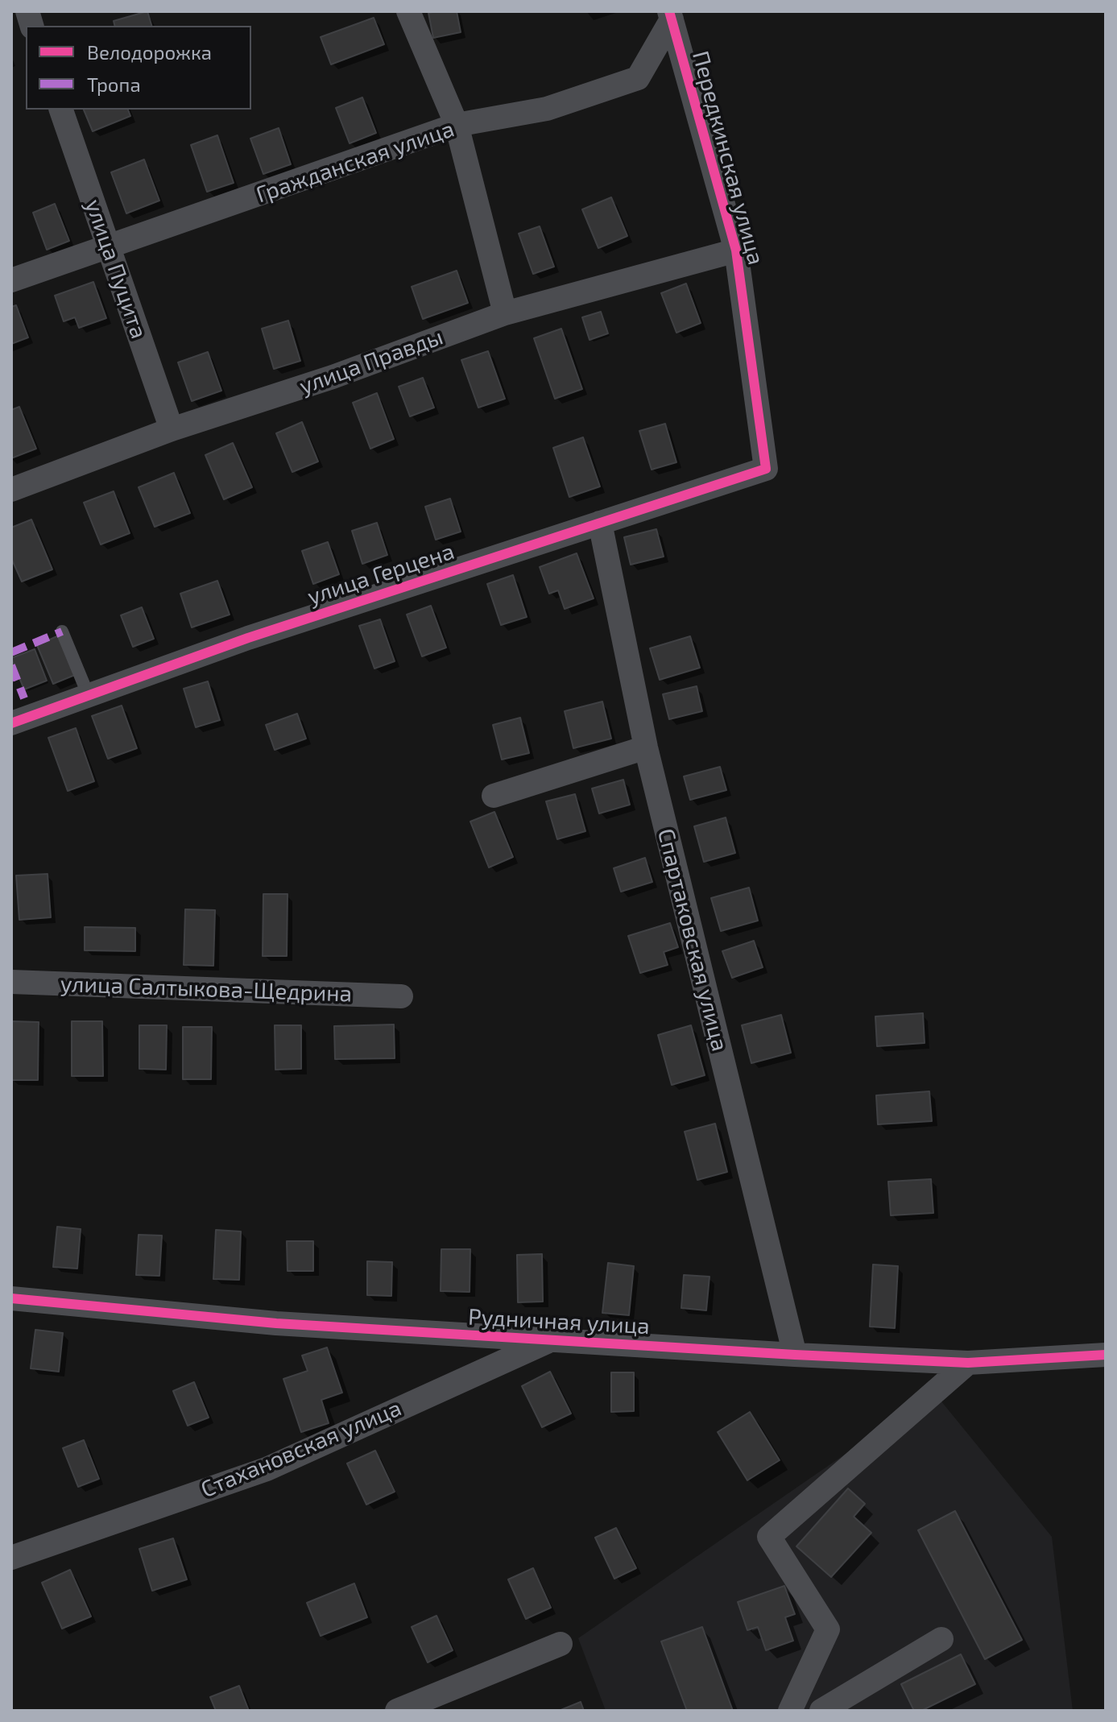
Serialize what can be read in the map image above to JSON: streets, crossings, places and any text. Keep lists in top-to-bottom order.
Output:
{
  "streets": {
    "street": [
      "Передкинская улица",
      "Гражданская улица",
      "улица Пуцита",
      "улица Правды",
      "улица Герцена",
      "Спартаковская улица",
      "улица Салтыкова-Щедрина",
      "Рудничная улица",
      "Стахановская улица"
    ]
  },
  "crossings": [
    ["Передкинская улица", "Гражданская улица"],
    ["Передкинская улица", "улица Правды"],
    ["Передкинская улица", "улица Герцена"],
    ["Гражданская улица", "улица Пуцита"],
    ["улица Пуцита", "улица Правды"],
    ["улица Герцена", "Спартаковская улица"],
    ["Спартаковская улица", "Рудничная улица"],
    ["Рудничная улица", "Стахановская улица"]
  ],
  "legend": ["Велодорожка", "Тропа"]
}
